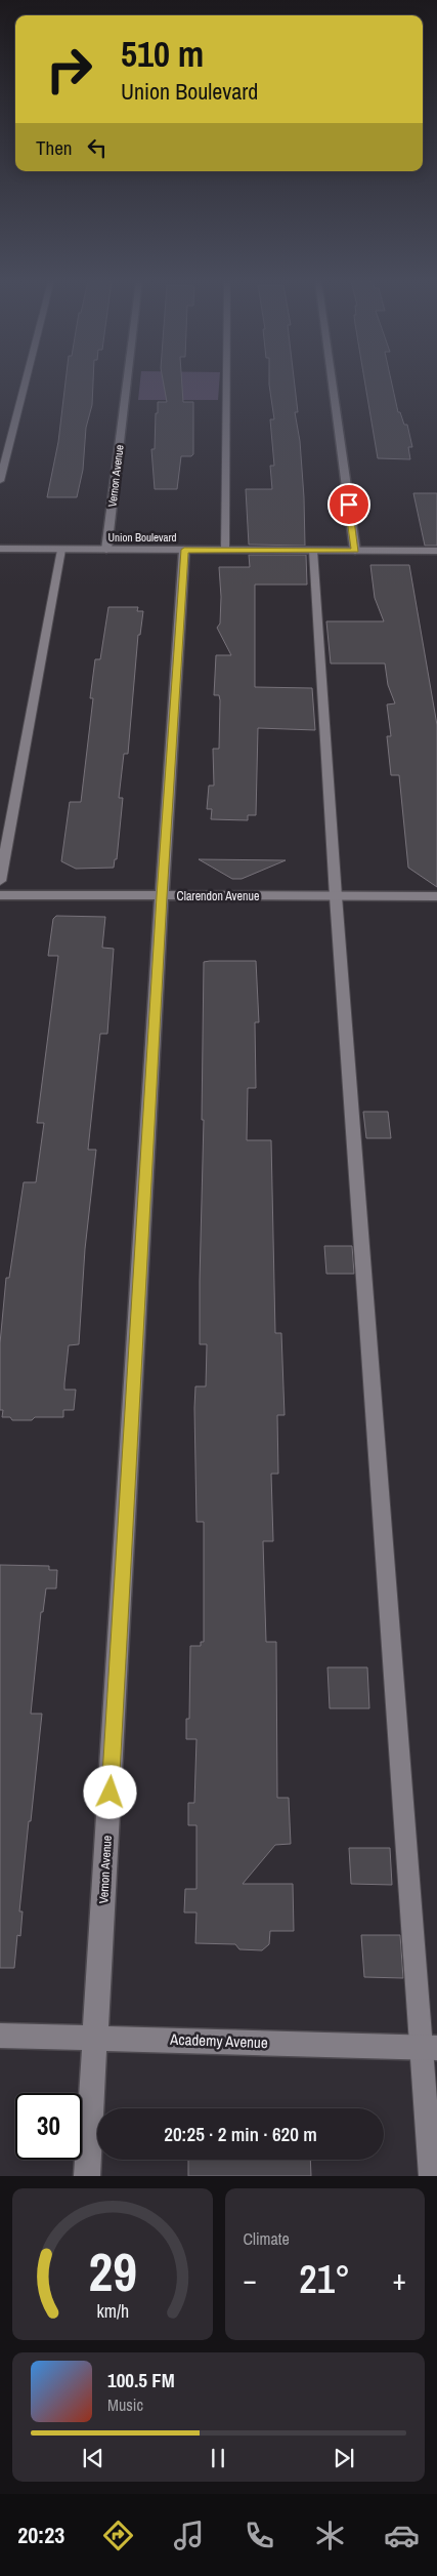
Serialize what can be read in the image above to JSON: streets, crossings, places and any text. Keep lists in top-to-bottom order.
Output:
{
  "streets": {
    "street": [
      "Vernon Avenue",
      "Union Boulevard",
      "Clarendon Avenue",
      "Academy Avenue"
    ]
  },
  "crossings": [
    ["Vernon Avenue", "Union Boulevard"],
    ["Vernon Avenue", "Clarendon Avenue"],
    ["Vernon Avenue", "Academy Avenue"]
  ],
  "page": {
    "turn": ["510 m", "Union Boulevard"],
    "then": "Then",
    "limit": "30",
    "trip": "20:25 · 2 min · 620 m",
    "tile": "Climate",
    "heat": ["−", "21°", "+"],
    "song": ["100.5 FM", "Music"],
    "tabs": "20:23",
    "gauge": ["29", "km/h"]
  }
}
